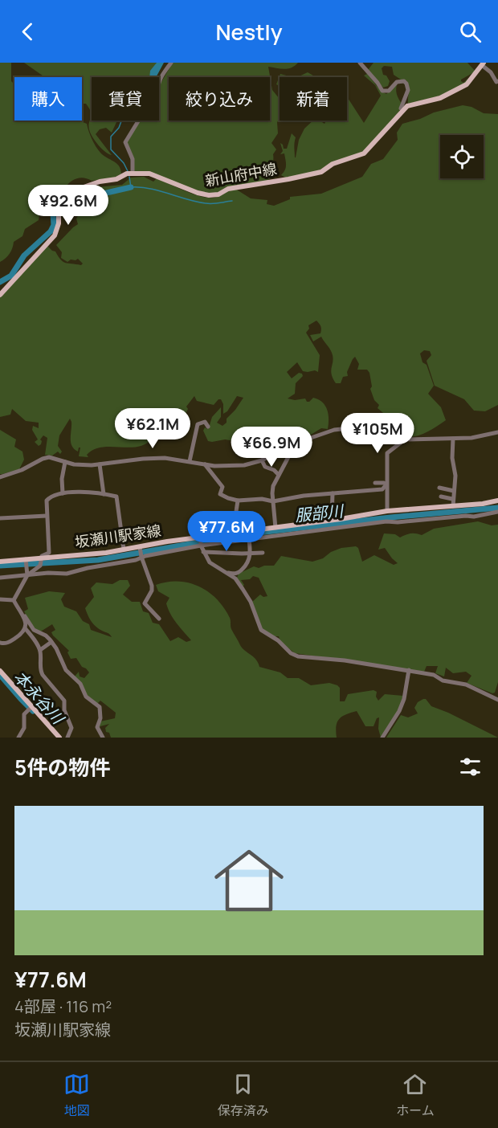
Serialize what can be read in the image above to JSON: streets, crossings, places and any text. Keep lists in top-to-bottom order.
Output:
{
  "streets": {
    "main road": ["新山府中線", "坂瀬川駅家線"]
  },
  "water": ["服部川", "本永谷川"],
  "page": {
    "header": "Nestly",
    "chip": [
      "購入",
      "賃貸",
      "絞り込み",
      "新着"
    ],
    "price": [
      "¥92.6M",
      "¥62.1M",
      "¥105M",
      "¥66.9M",
      "¥77.6M"
    ],
    "heading": "5件の物件",
    "list": [
      {
        "name": "¥77.6M",
        "note": "4部屋 · 116 m² · 坂瀬川駅家線"
      }
    ],
    "tabs": ["地図", "保存済み", "ホーム"]
  }
}
